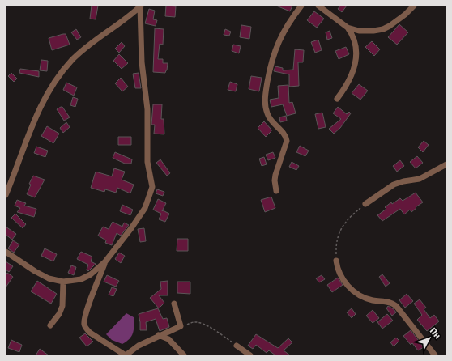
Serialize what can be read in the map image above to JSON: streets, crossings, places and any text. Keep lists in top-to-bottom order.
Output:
{
  "north": "top right"
}
